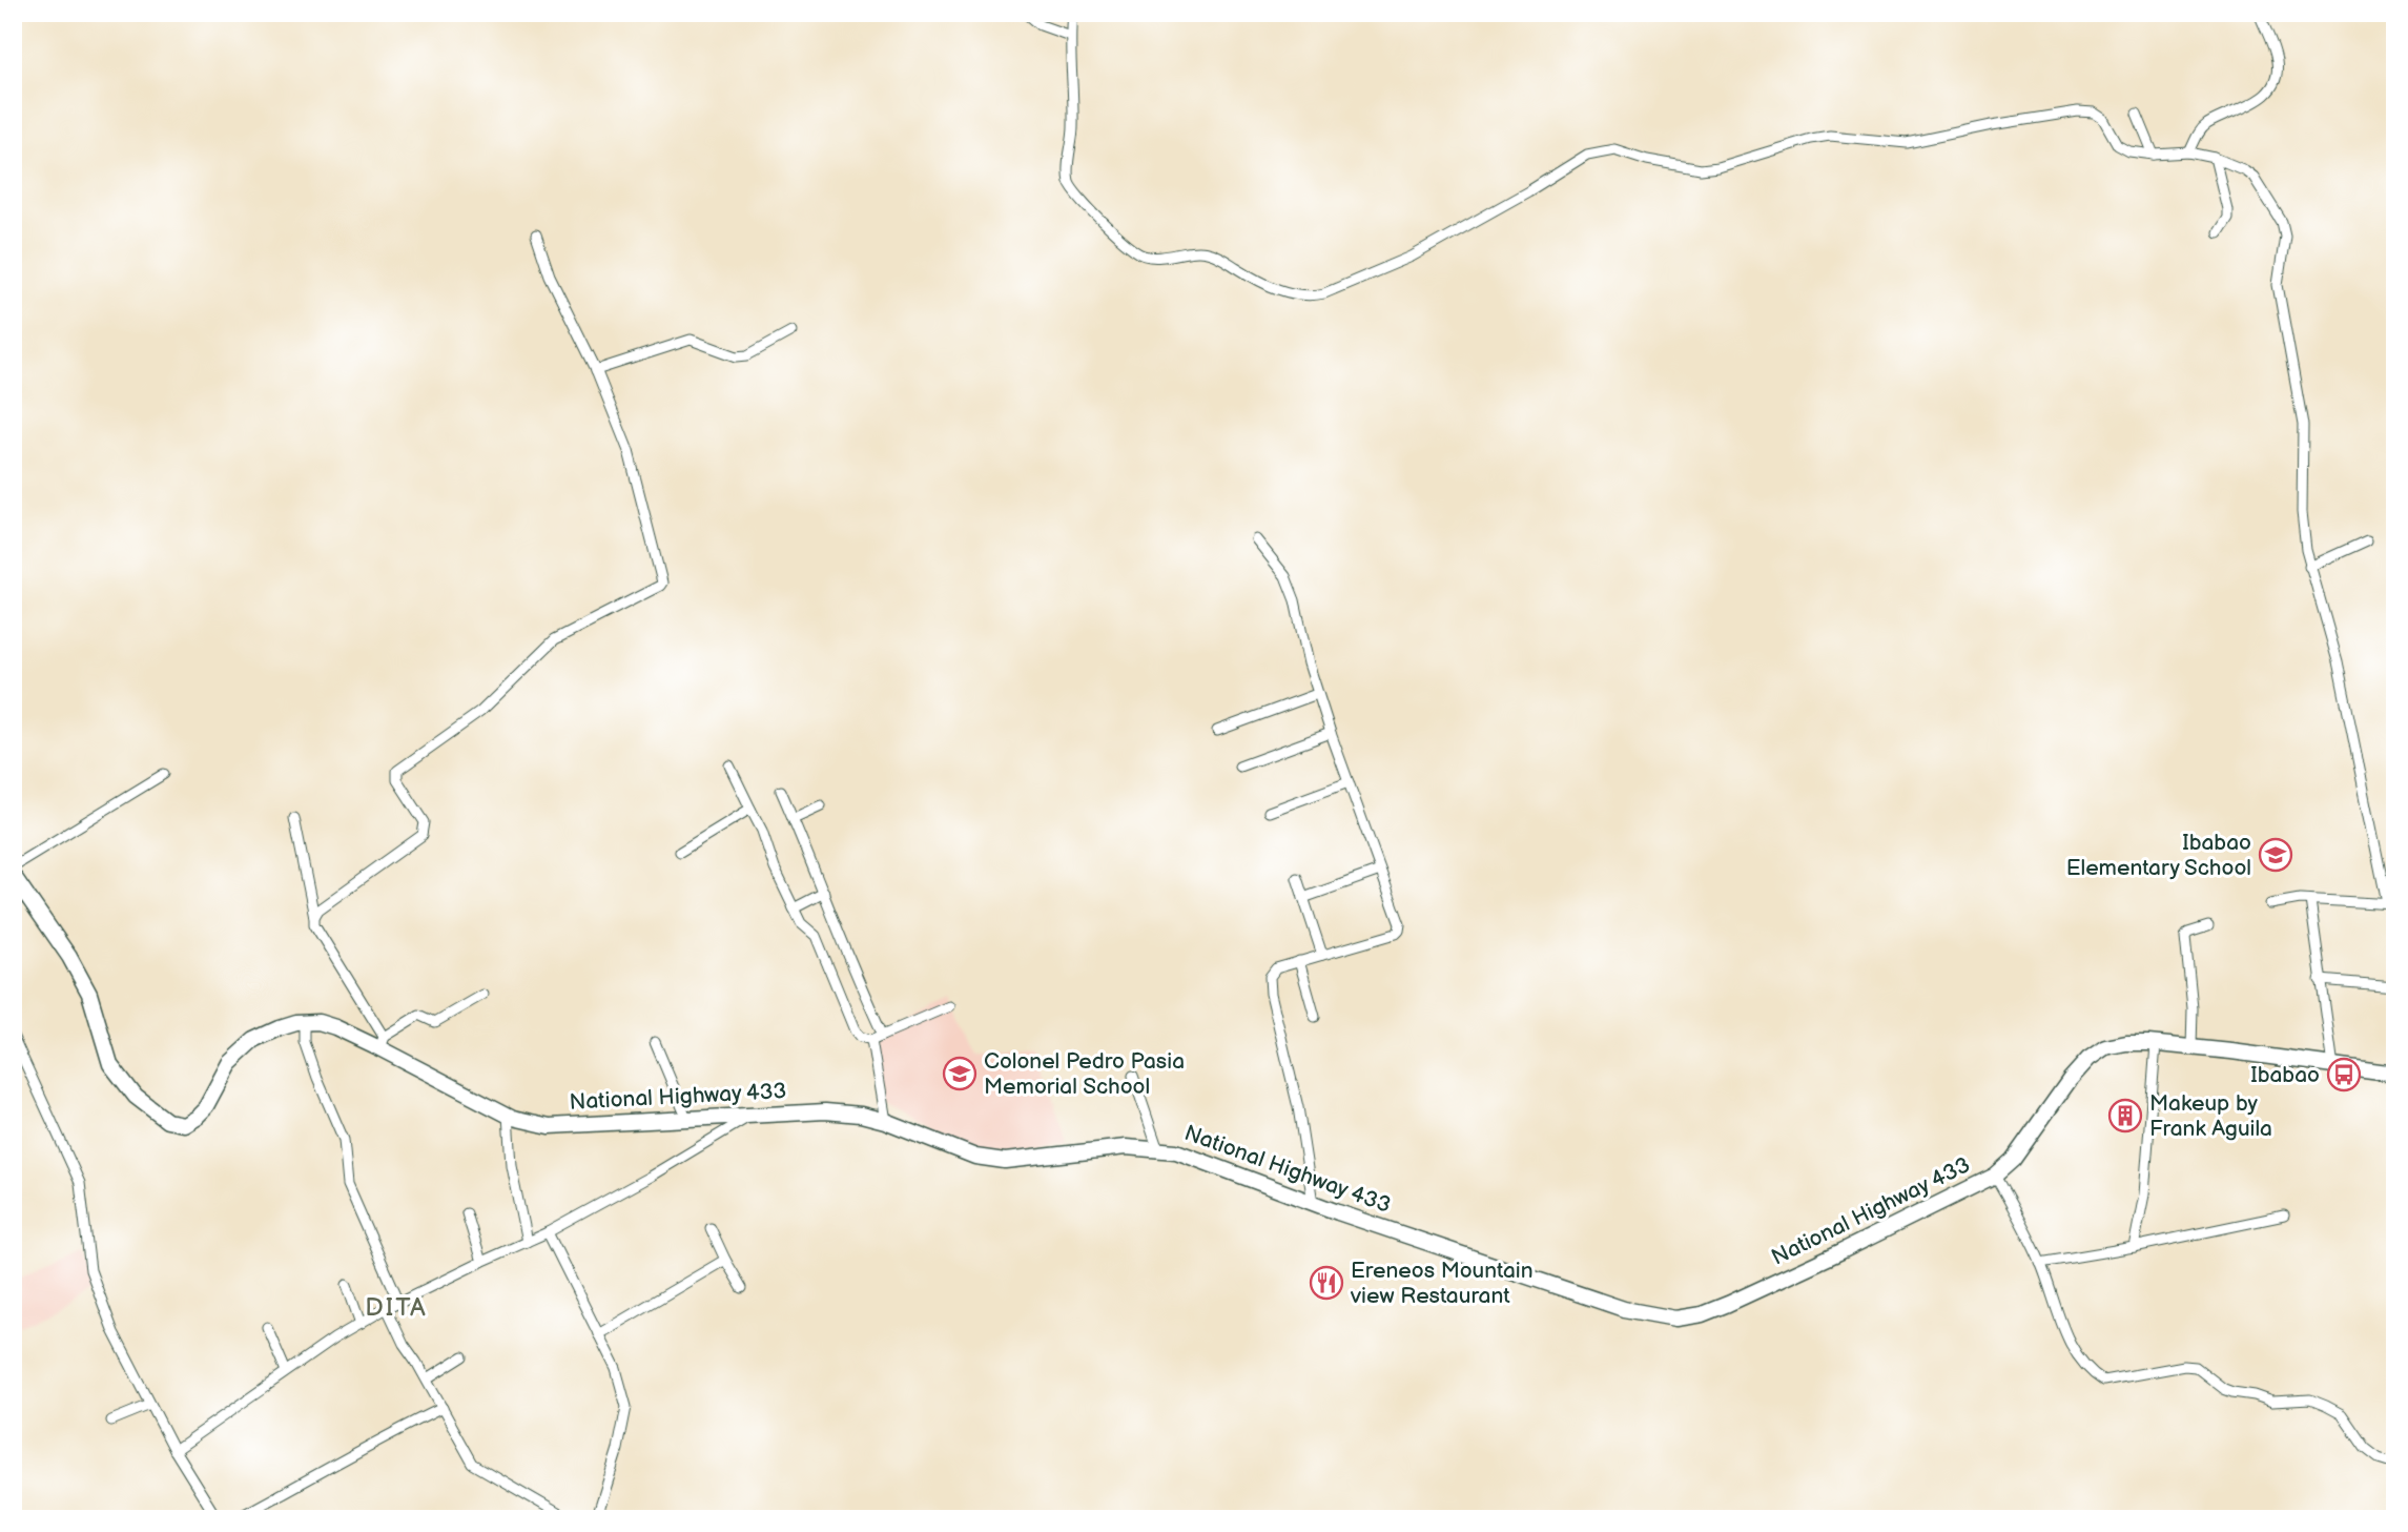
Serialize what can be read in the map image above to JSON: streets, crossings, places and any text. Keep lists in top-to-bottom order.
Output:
{
  "streets": {
    "main road": ["National Highway 433"]
  },
  "districts": ["DITA"],
  "places": {
    "school or university": ["Ibabao Elementary School", "Colonel Pedro Pasia Memorial School"],
    "bus stop": ["Ibabao"],
    "building": ["Makeup by Frank Aguila"],
    "restaurant": ["Ereneos Mountain view Restaurant"]
  }
}
